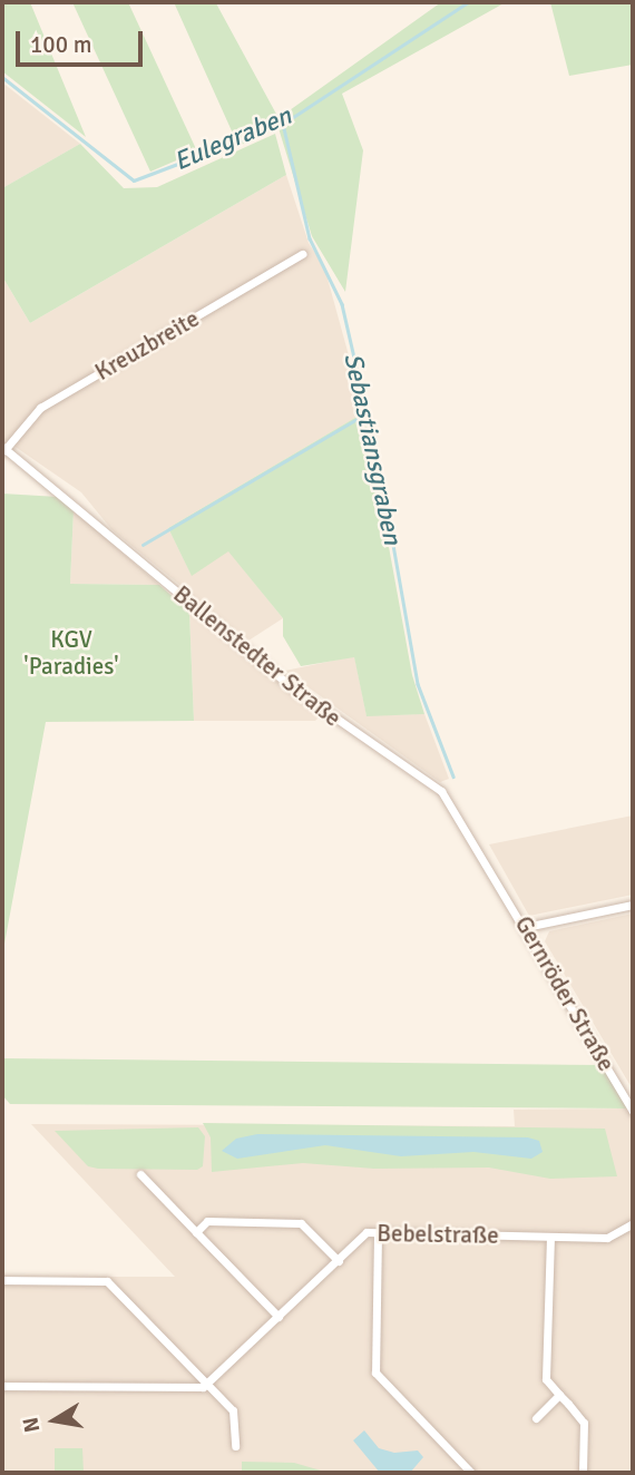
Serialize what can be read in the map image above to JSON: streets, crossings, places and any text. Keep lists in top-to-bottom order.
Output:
{
  "streets": {
    "street": [
      "Kreuzbreite",
      "Ballenstedter Straße",
      "Gernröder Straße",
      "Bebelstraße"
    ]
  },
  "crossings": [
    ["Kreuzbreite", "Ballenstedter Straße"],
    ["Ballenstedter Straße", "Gernröder Straße"]
  ],
  "water": ["Eulegraben", "Sebastiansgraben"],
  "parks": ["KGV 'Paradies'"],
  "scale_bar": "100 m",
  "north": "left"
}
